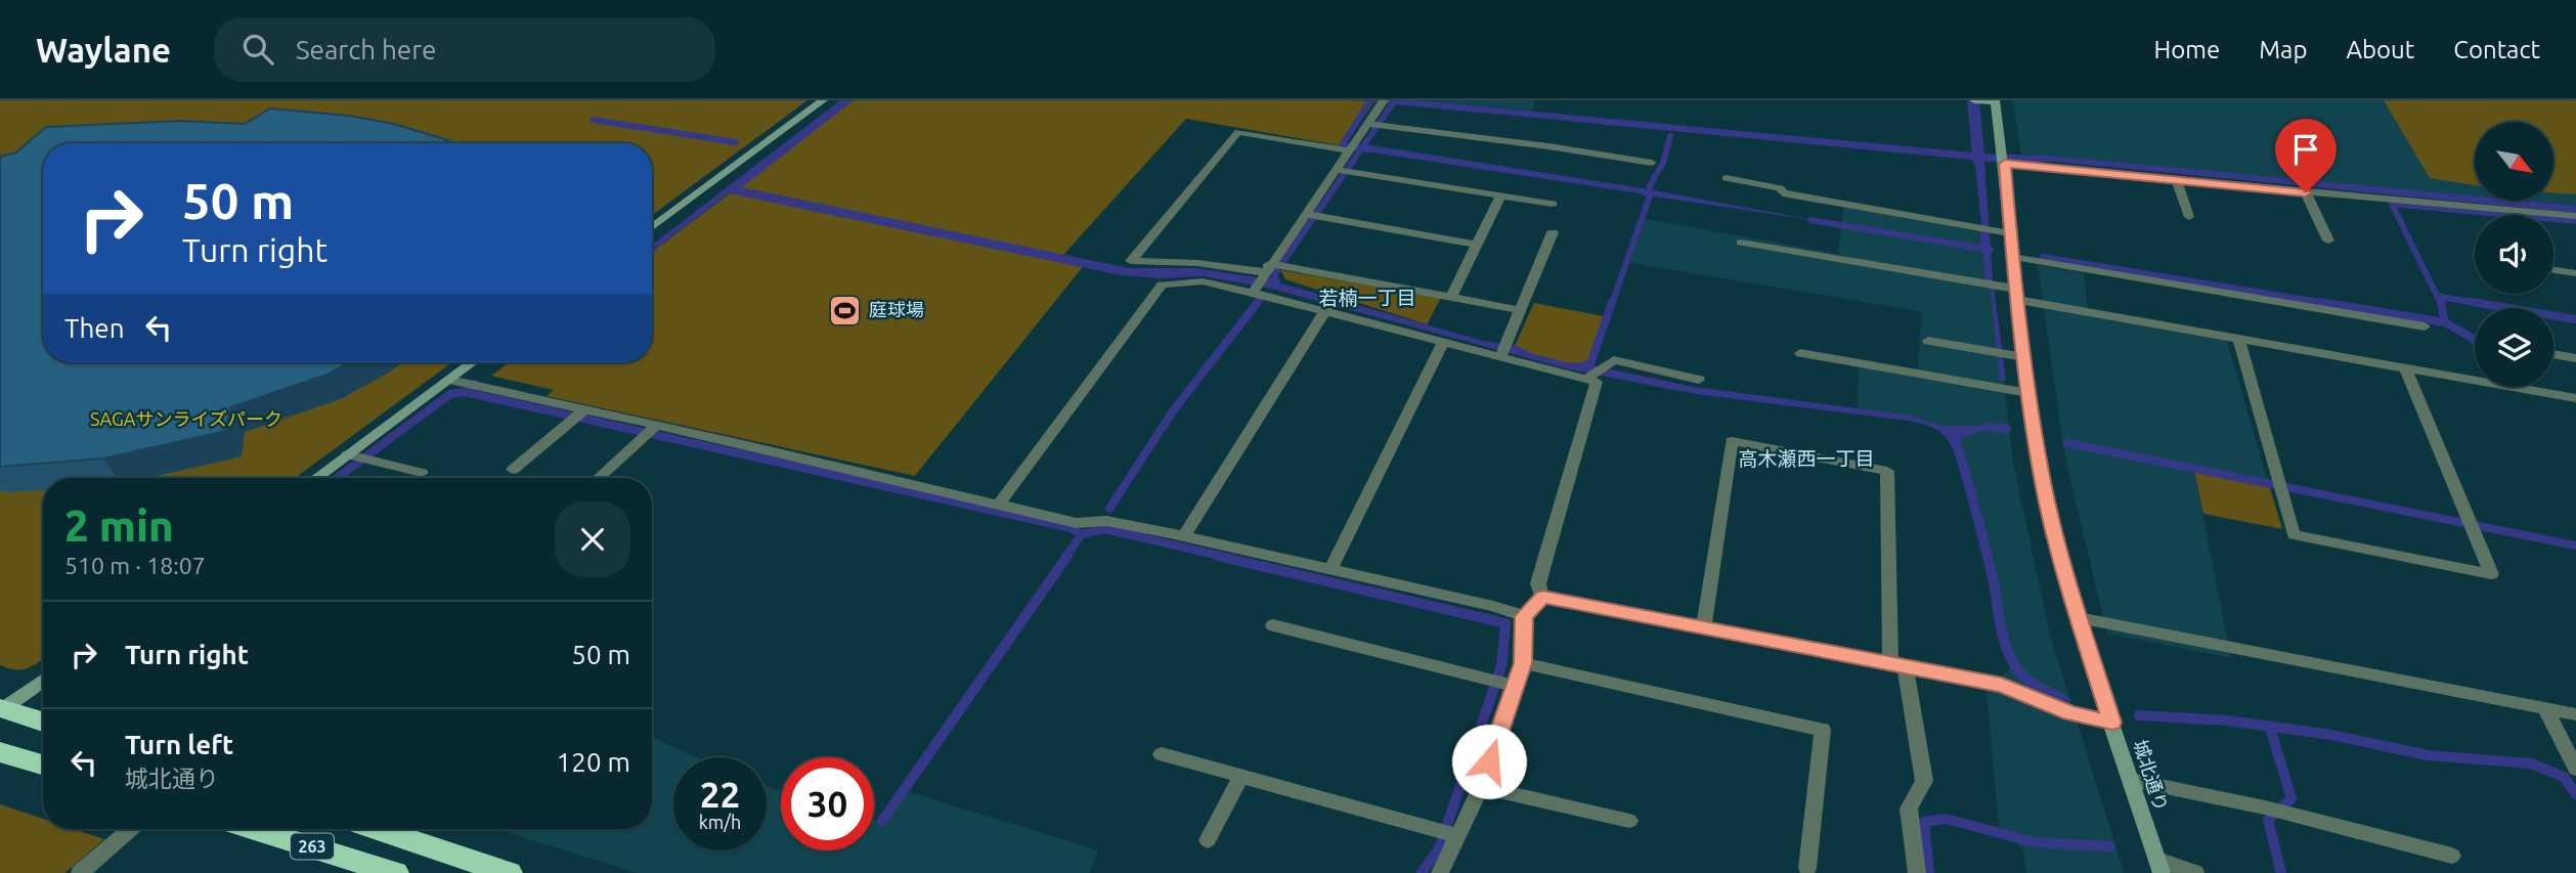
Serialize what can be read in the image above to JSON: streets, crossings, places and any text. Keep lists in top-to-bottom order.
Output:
{
  "streets": {
    "highway": ["263"],
    "street": ["城北通り"]
  },
  "districts": ["若楠一丁目", "高木瀬西一丁目"],
  "parks": ["SAGAサンライズパーク"],
  "places": {
    "sports": ["庭球場"]
  },
  "north": "bottom right",
  "page": {
    "header": "Waylane",
    "search": "Search here",
    "nav": [
      "Home",
      "Map",
      "About",
      "Contact"
    ],
    "turn": ["50 m", "Turn right"],
    "then": "Then",
    "heading": ["2 min", "510 m · 18:07"],
    "list": [
      {
        "name": "Turn right",
        "value": "50 m"
      },
      {
        "name": "Turn left",
        "note": "城北通り",
        "value": "120 m"
      }
    ],
    "speed": "22 km/h",
    "limit": "30"
  }
}
